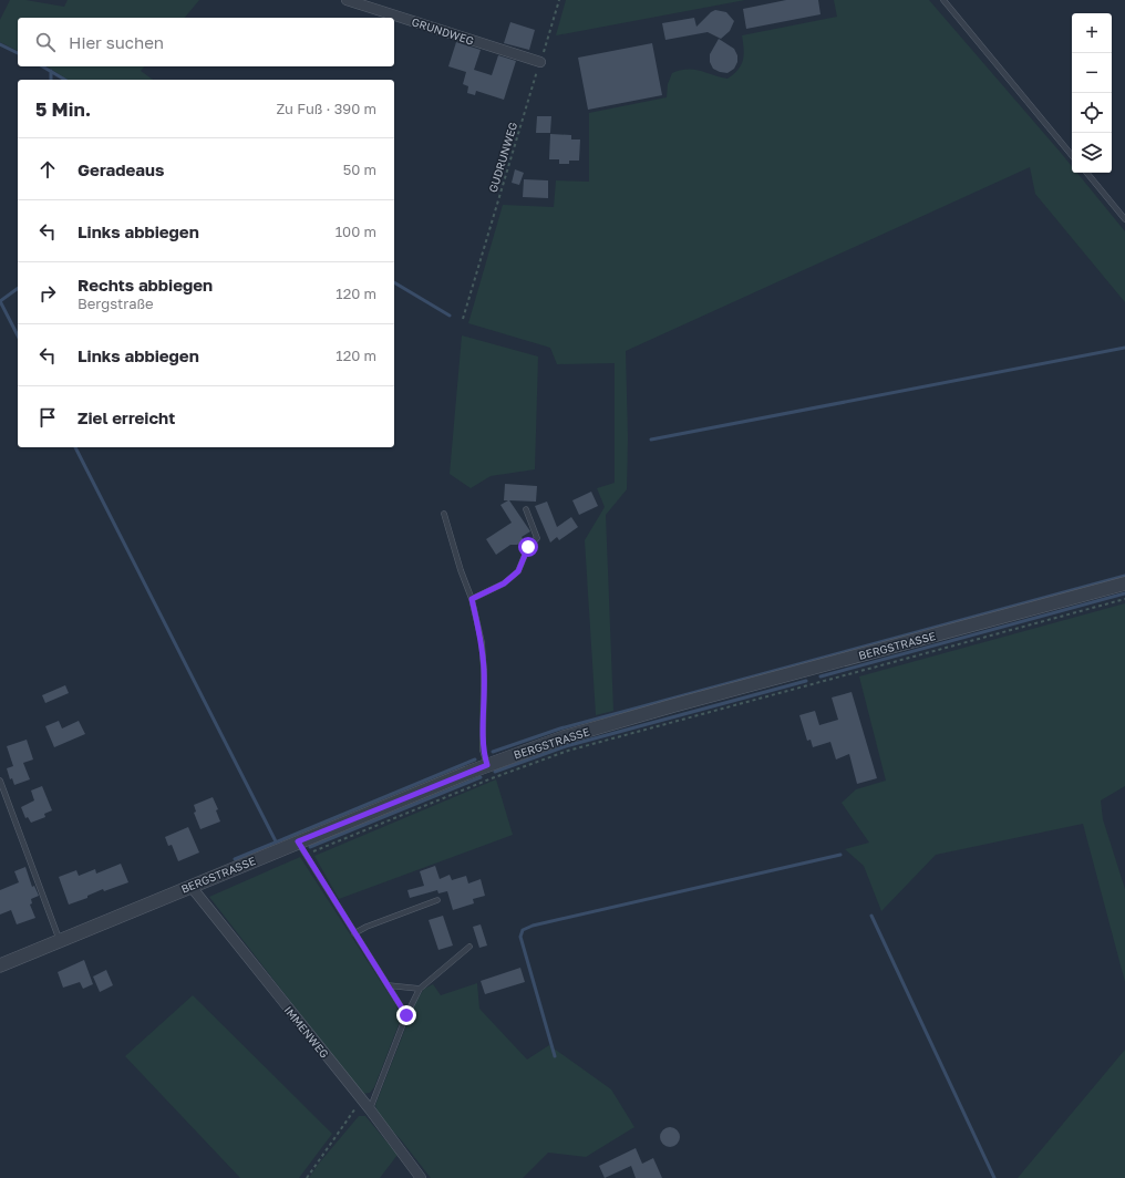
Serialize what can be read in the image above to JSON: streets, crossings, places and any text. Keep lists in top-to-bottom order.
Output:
{
  "streets": {
    "street": ["GRUNDWEG", "BERGSTRASSE", "IMMENWEG"],
    "path": ["GUDRUNWEG"]
  },
  "crossings": [
    ["GRUNDWEG", "GUDRUNWEG"],
    ["BERGSTRASSE", "IMMENWEG"]
  ],
  "page": {
    "map_buttons": ["+", "−"],
    "search": "Hier suchen",
    "heading": ["5 Min.", "Zu Fuß · 390 m"],
    "list": [
      ["Geradeaus", "50 m"],
      ["Links abbiegen", "100 m"],
      ["Rechts abbiegen", "Bergstraße", "120 m"],
      ["Links abbiegen", "120 m"],
      "Ziel erreicht"
    ]
  }
}
